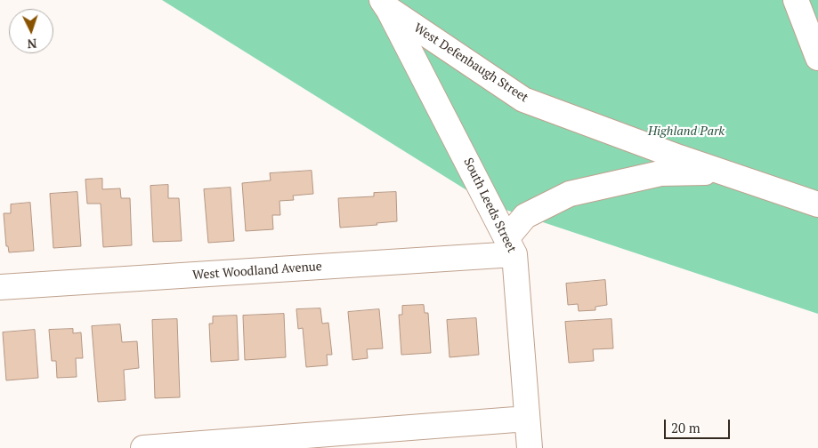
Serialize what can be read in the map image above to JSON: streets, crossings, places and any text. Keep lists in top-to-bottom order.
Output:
{
  "streets": {
    "street": ["West Defenbaugh Street", "South Leeds Street", "West Woodland Avenue"]
  },
  "crossings": [
    ["West Defenbaugh Street", "South Leeds Street"],
    ["South Leeds Street", "West Woodland Avenue"]
  ],
  "parks": ["Highland Park"],
  "scale_bar": "20 m",
  "north": "bottom"
}
